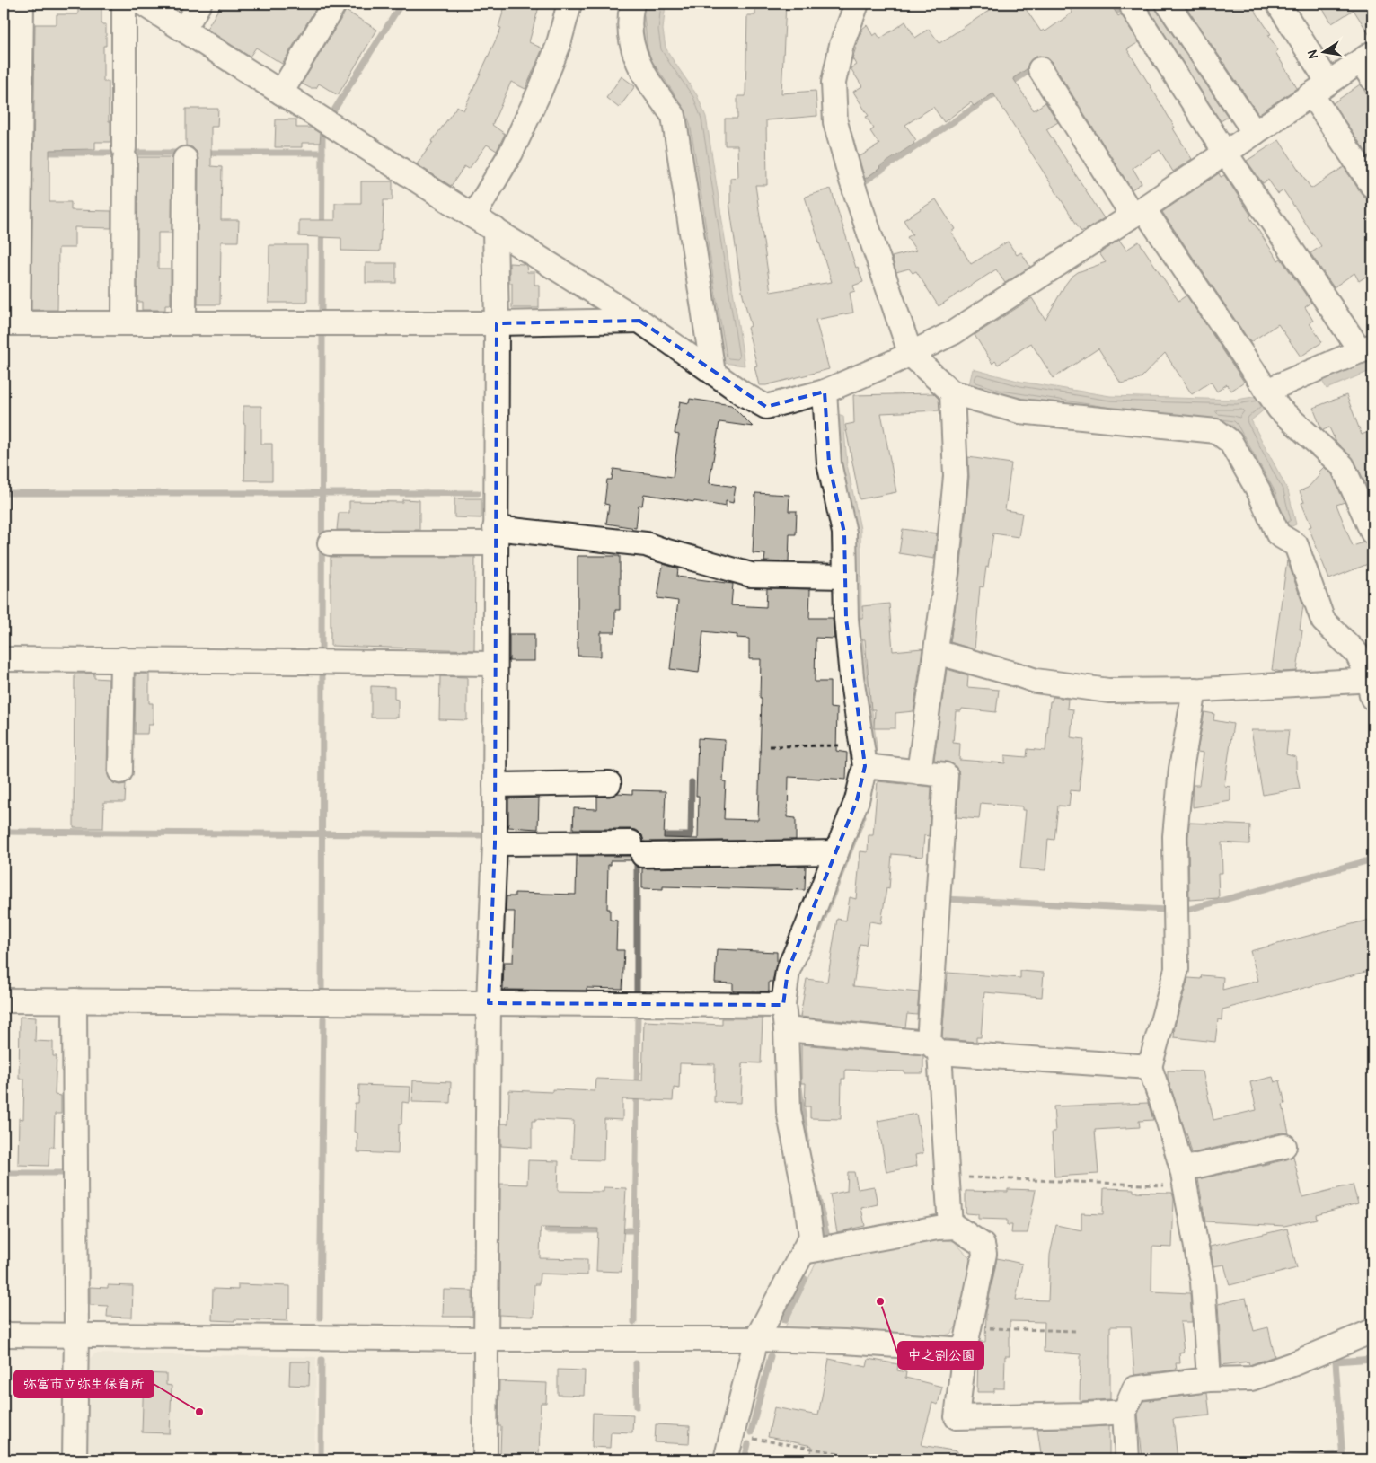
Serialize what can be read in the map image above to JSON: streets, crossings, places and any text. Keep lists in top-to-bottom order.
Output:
{
  "places": ["中之割公園", "弥富市立弥生保育所"],
  "north": "left"
}
